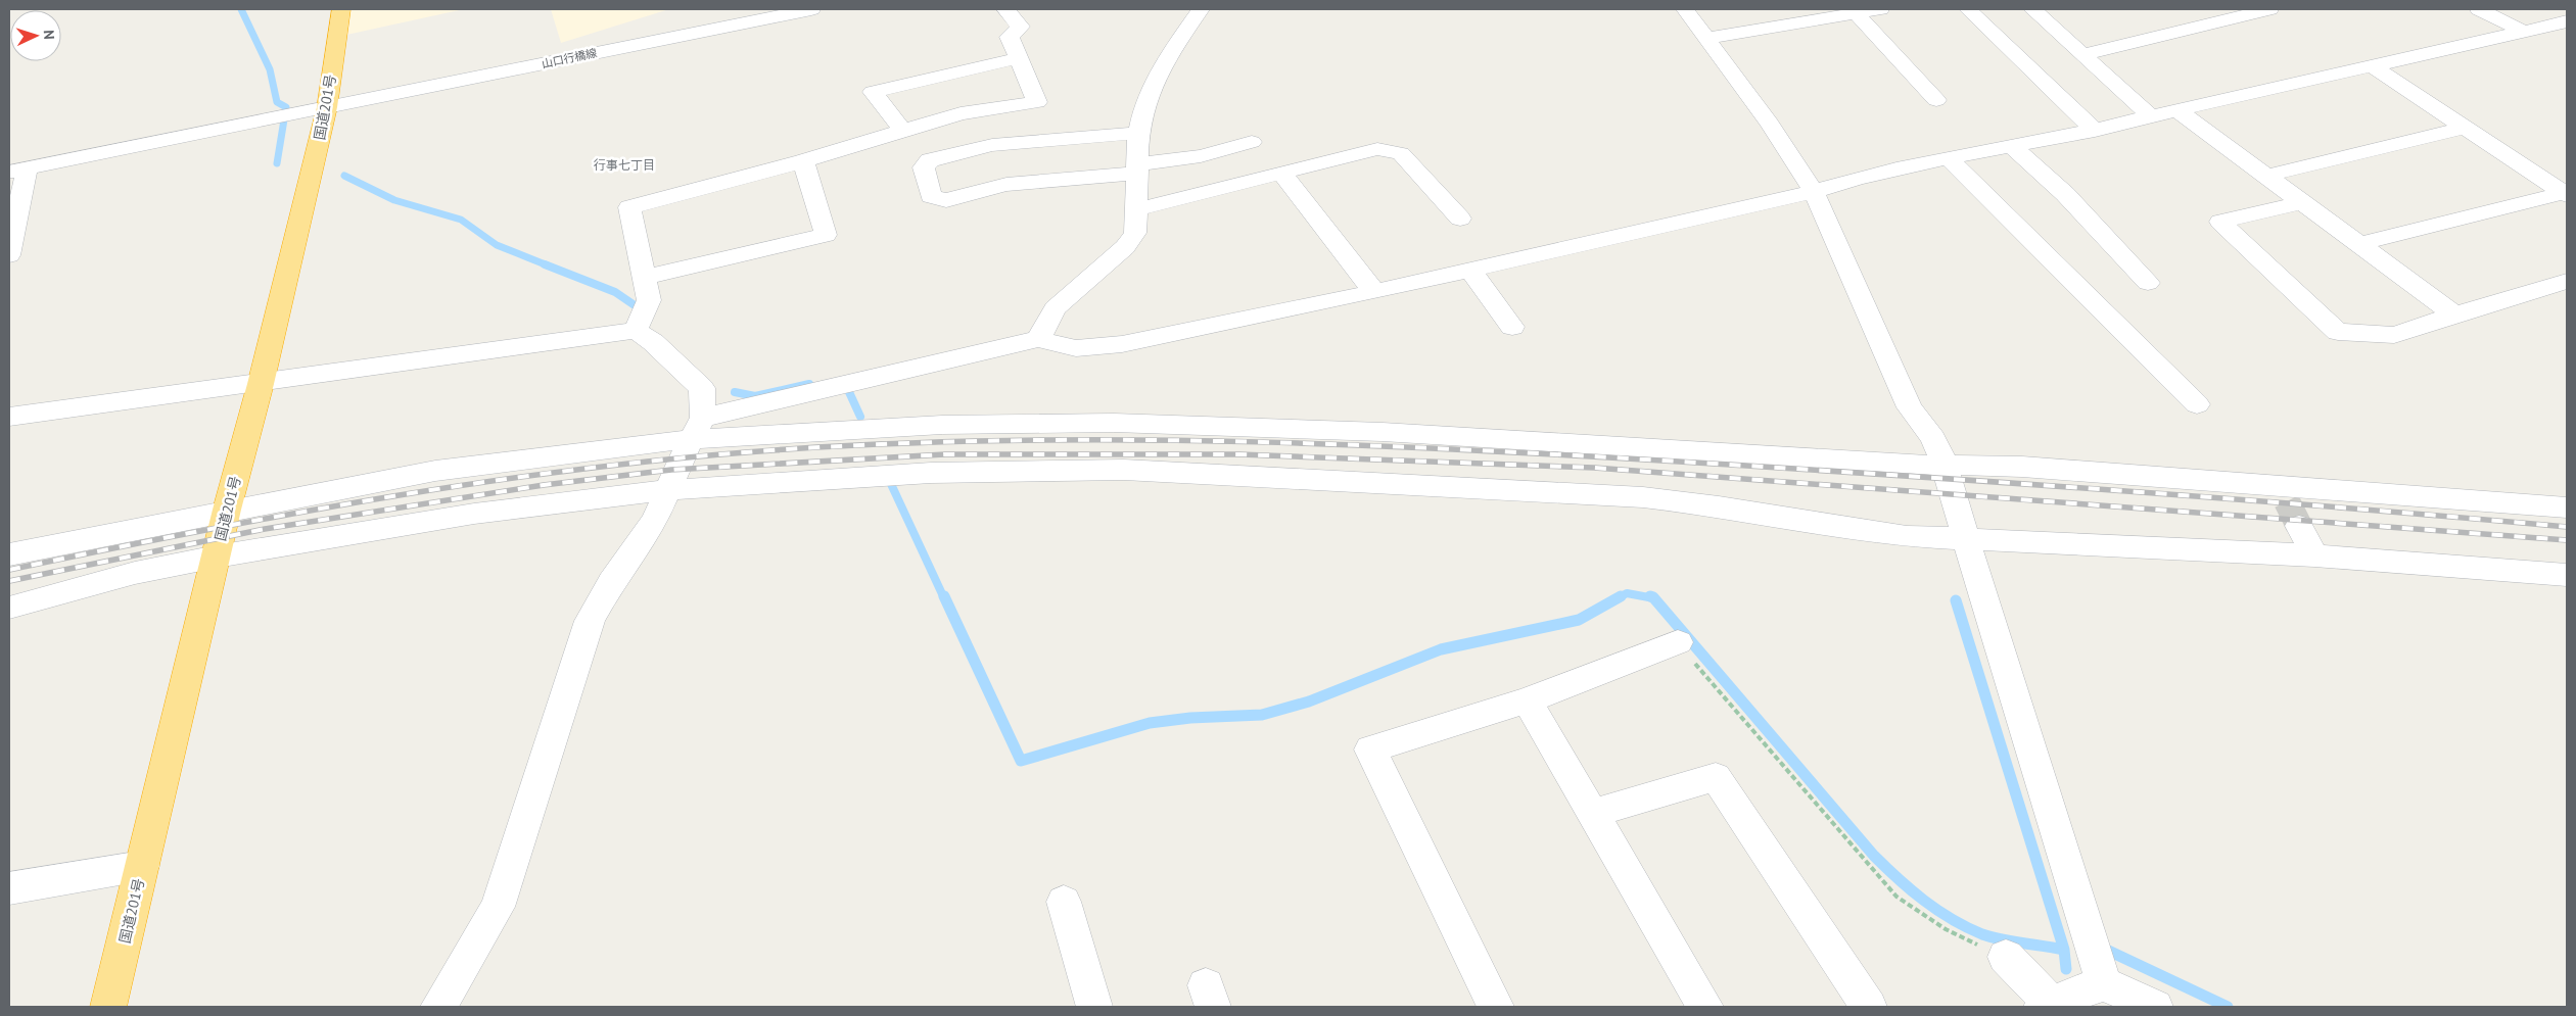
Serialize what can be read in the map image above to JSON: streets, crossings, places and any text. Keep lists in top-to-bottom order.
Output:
{
  "streets": {
    "highway": ["国道201号"],
    "street": ["山口行橋線"]
  },
  "crossings": [
    ["山口行橋線", "国道201号"]
  ],
  "districts": ["行事七丁目"],
  "north": "right"
}
